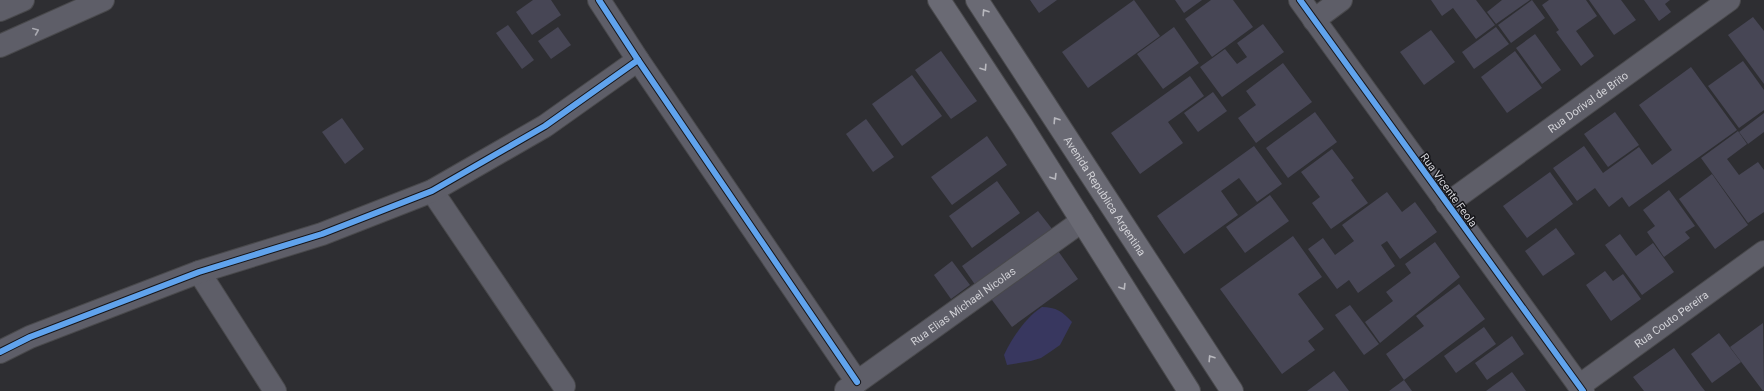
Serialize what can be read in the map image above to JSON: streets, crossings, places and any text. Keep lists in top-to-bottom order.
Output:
{
  "streets": {
    "main road": ["Avenida Republica Argentina"],
    "street": [
      "Rua Dorival de Brito",
      "Rua Vicente Feola",
      "Rua Elias Michael Nicolas",
      "Rua Couto Pereira"
    ]
  },
  "crossings": [
    ["Rua Dorival de Brito", "Rua Vicente Feola"],
    ["Rua Vicente Feola", "Rua Couto Pereira"]
  ]
}
